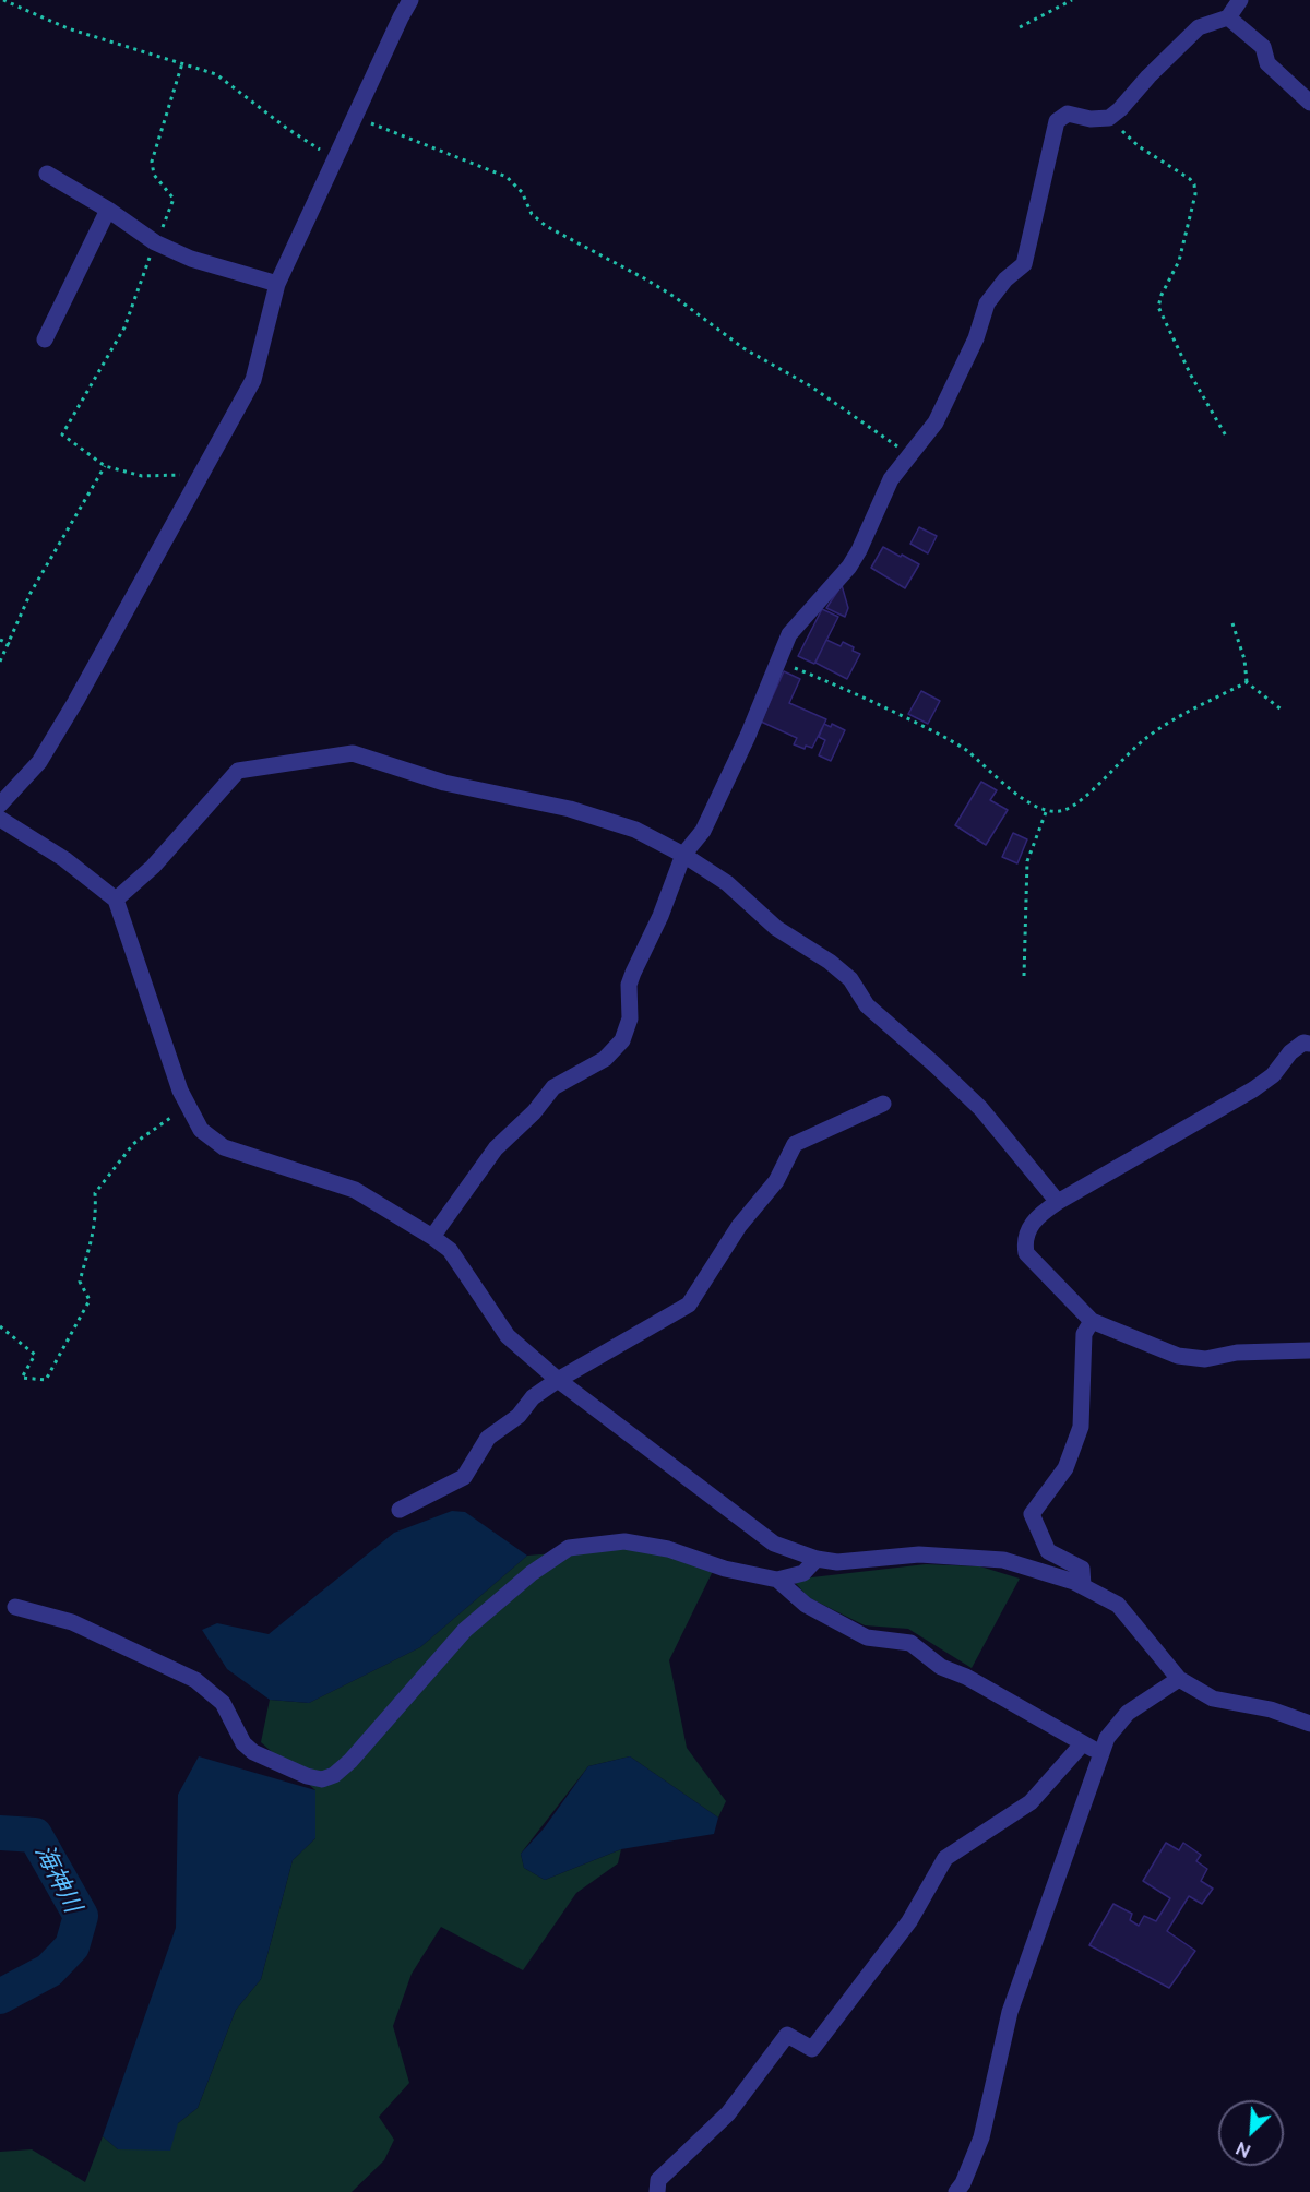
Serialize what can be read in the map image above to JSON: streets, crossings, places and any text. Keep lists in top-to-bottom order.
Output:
{
  "water": ["海神川"],
  "north": "bottom left"
}
